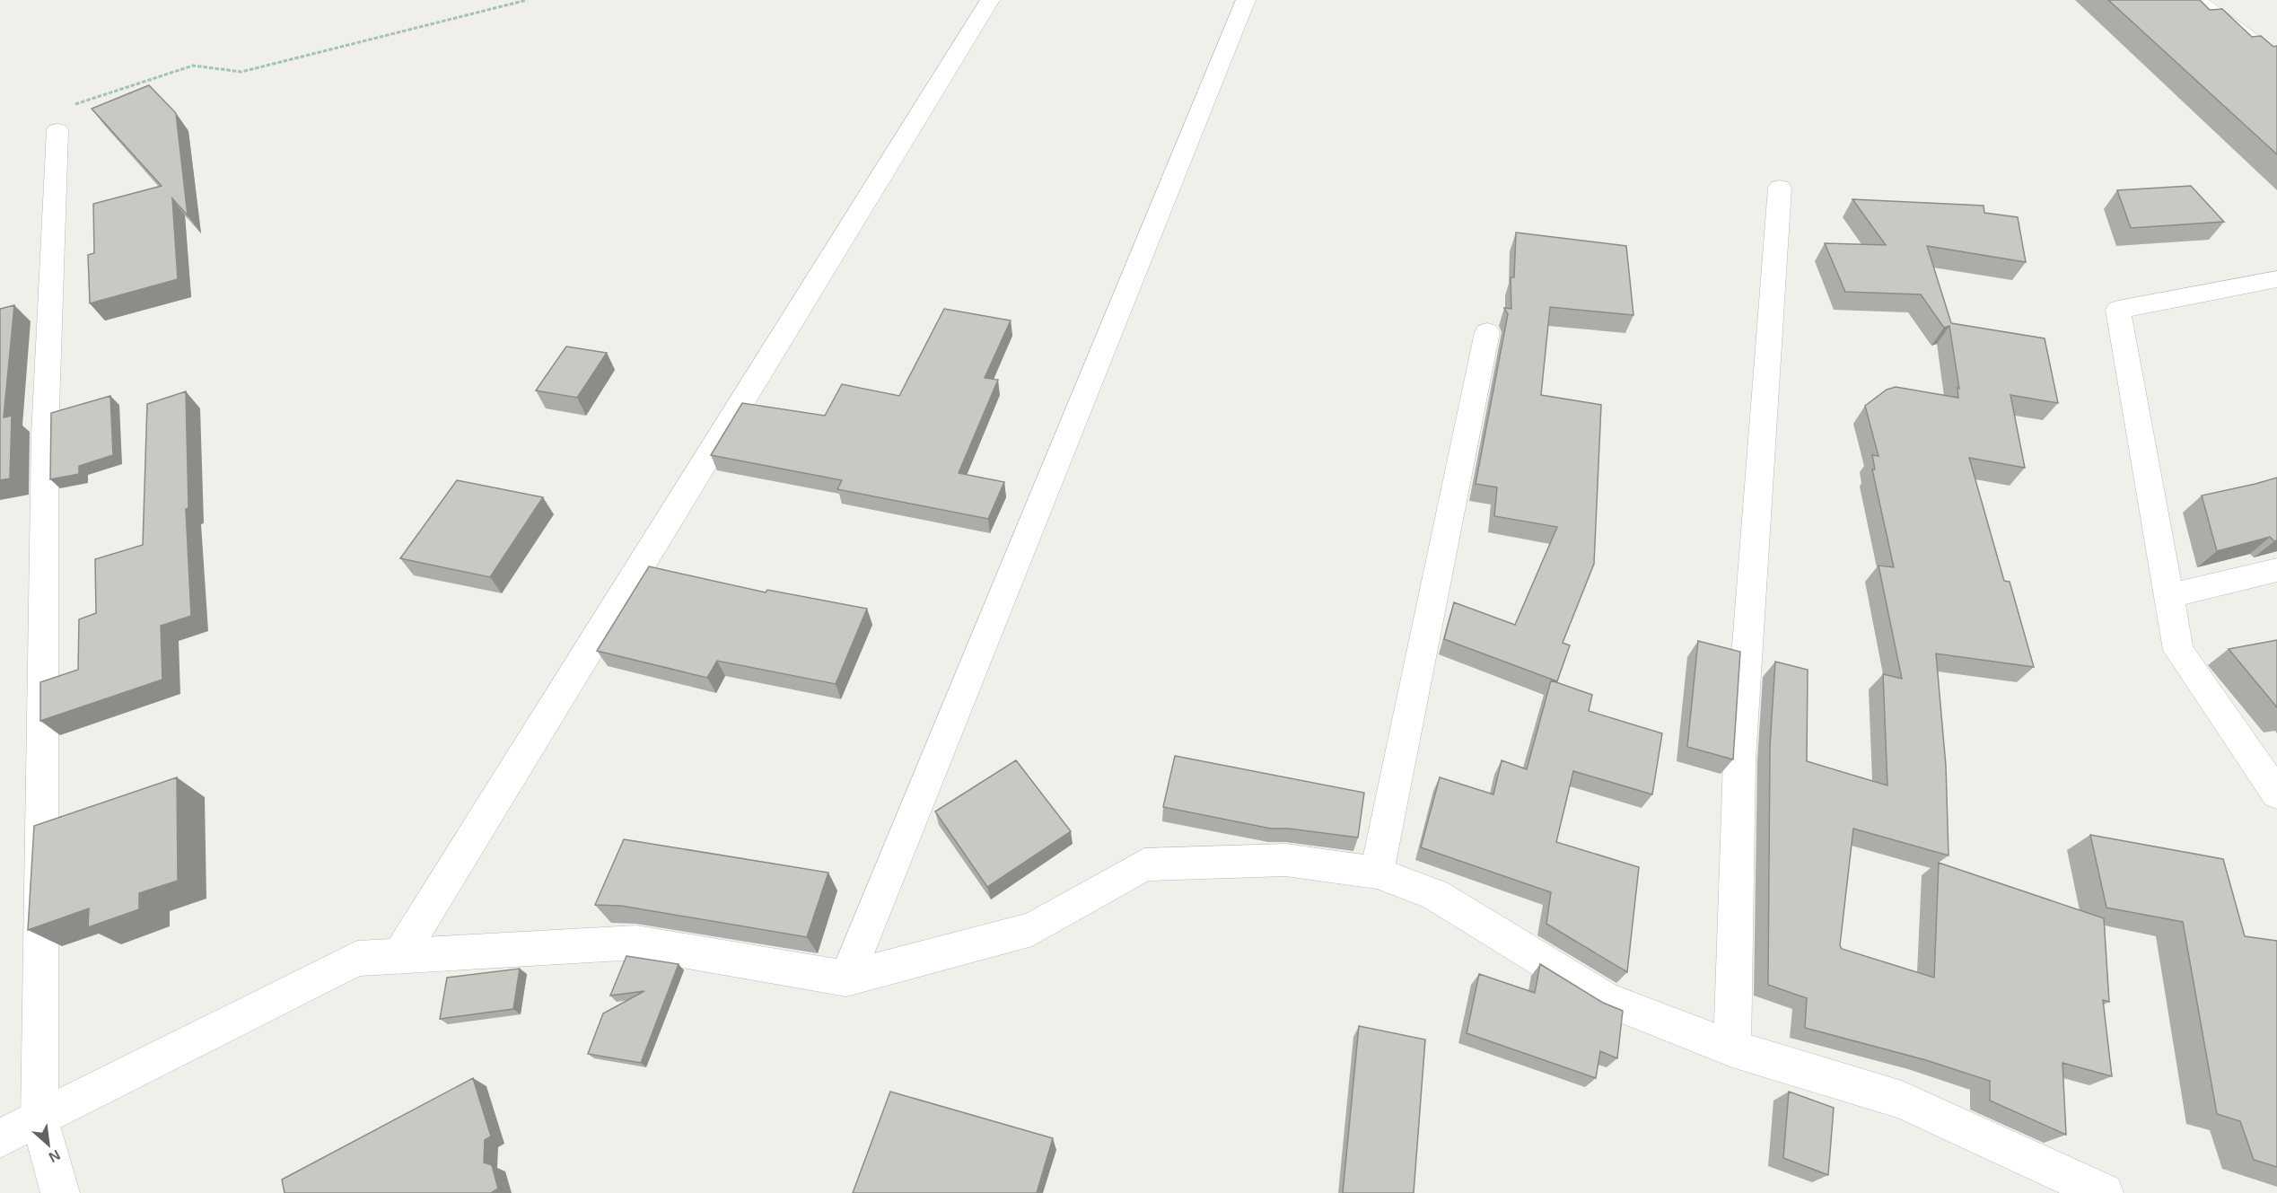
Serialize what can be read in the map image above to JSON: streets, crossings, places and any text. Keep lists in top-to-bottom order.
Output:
{
  "north": "bottom right"
}
